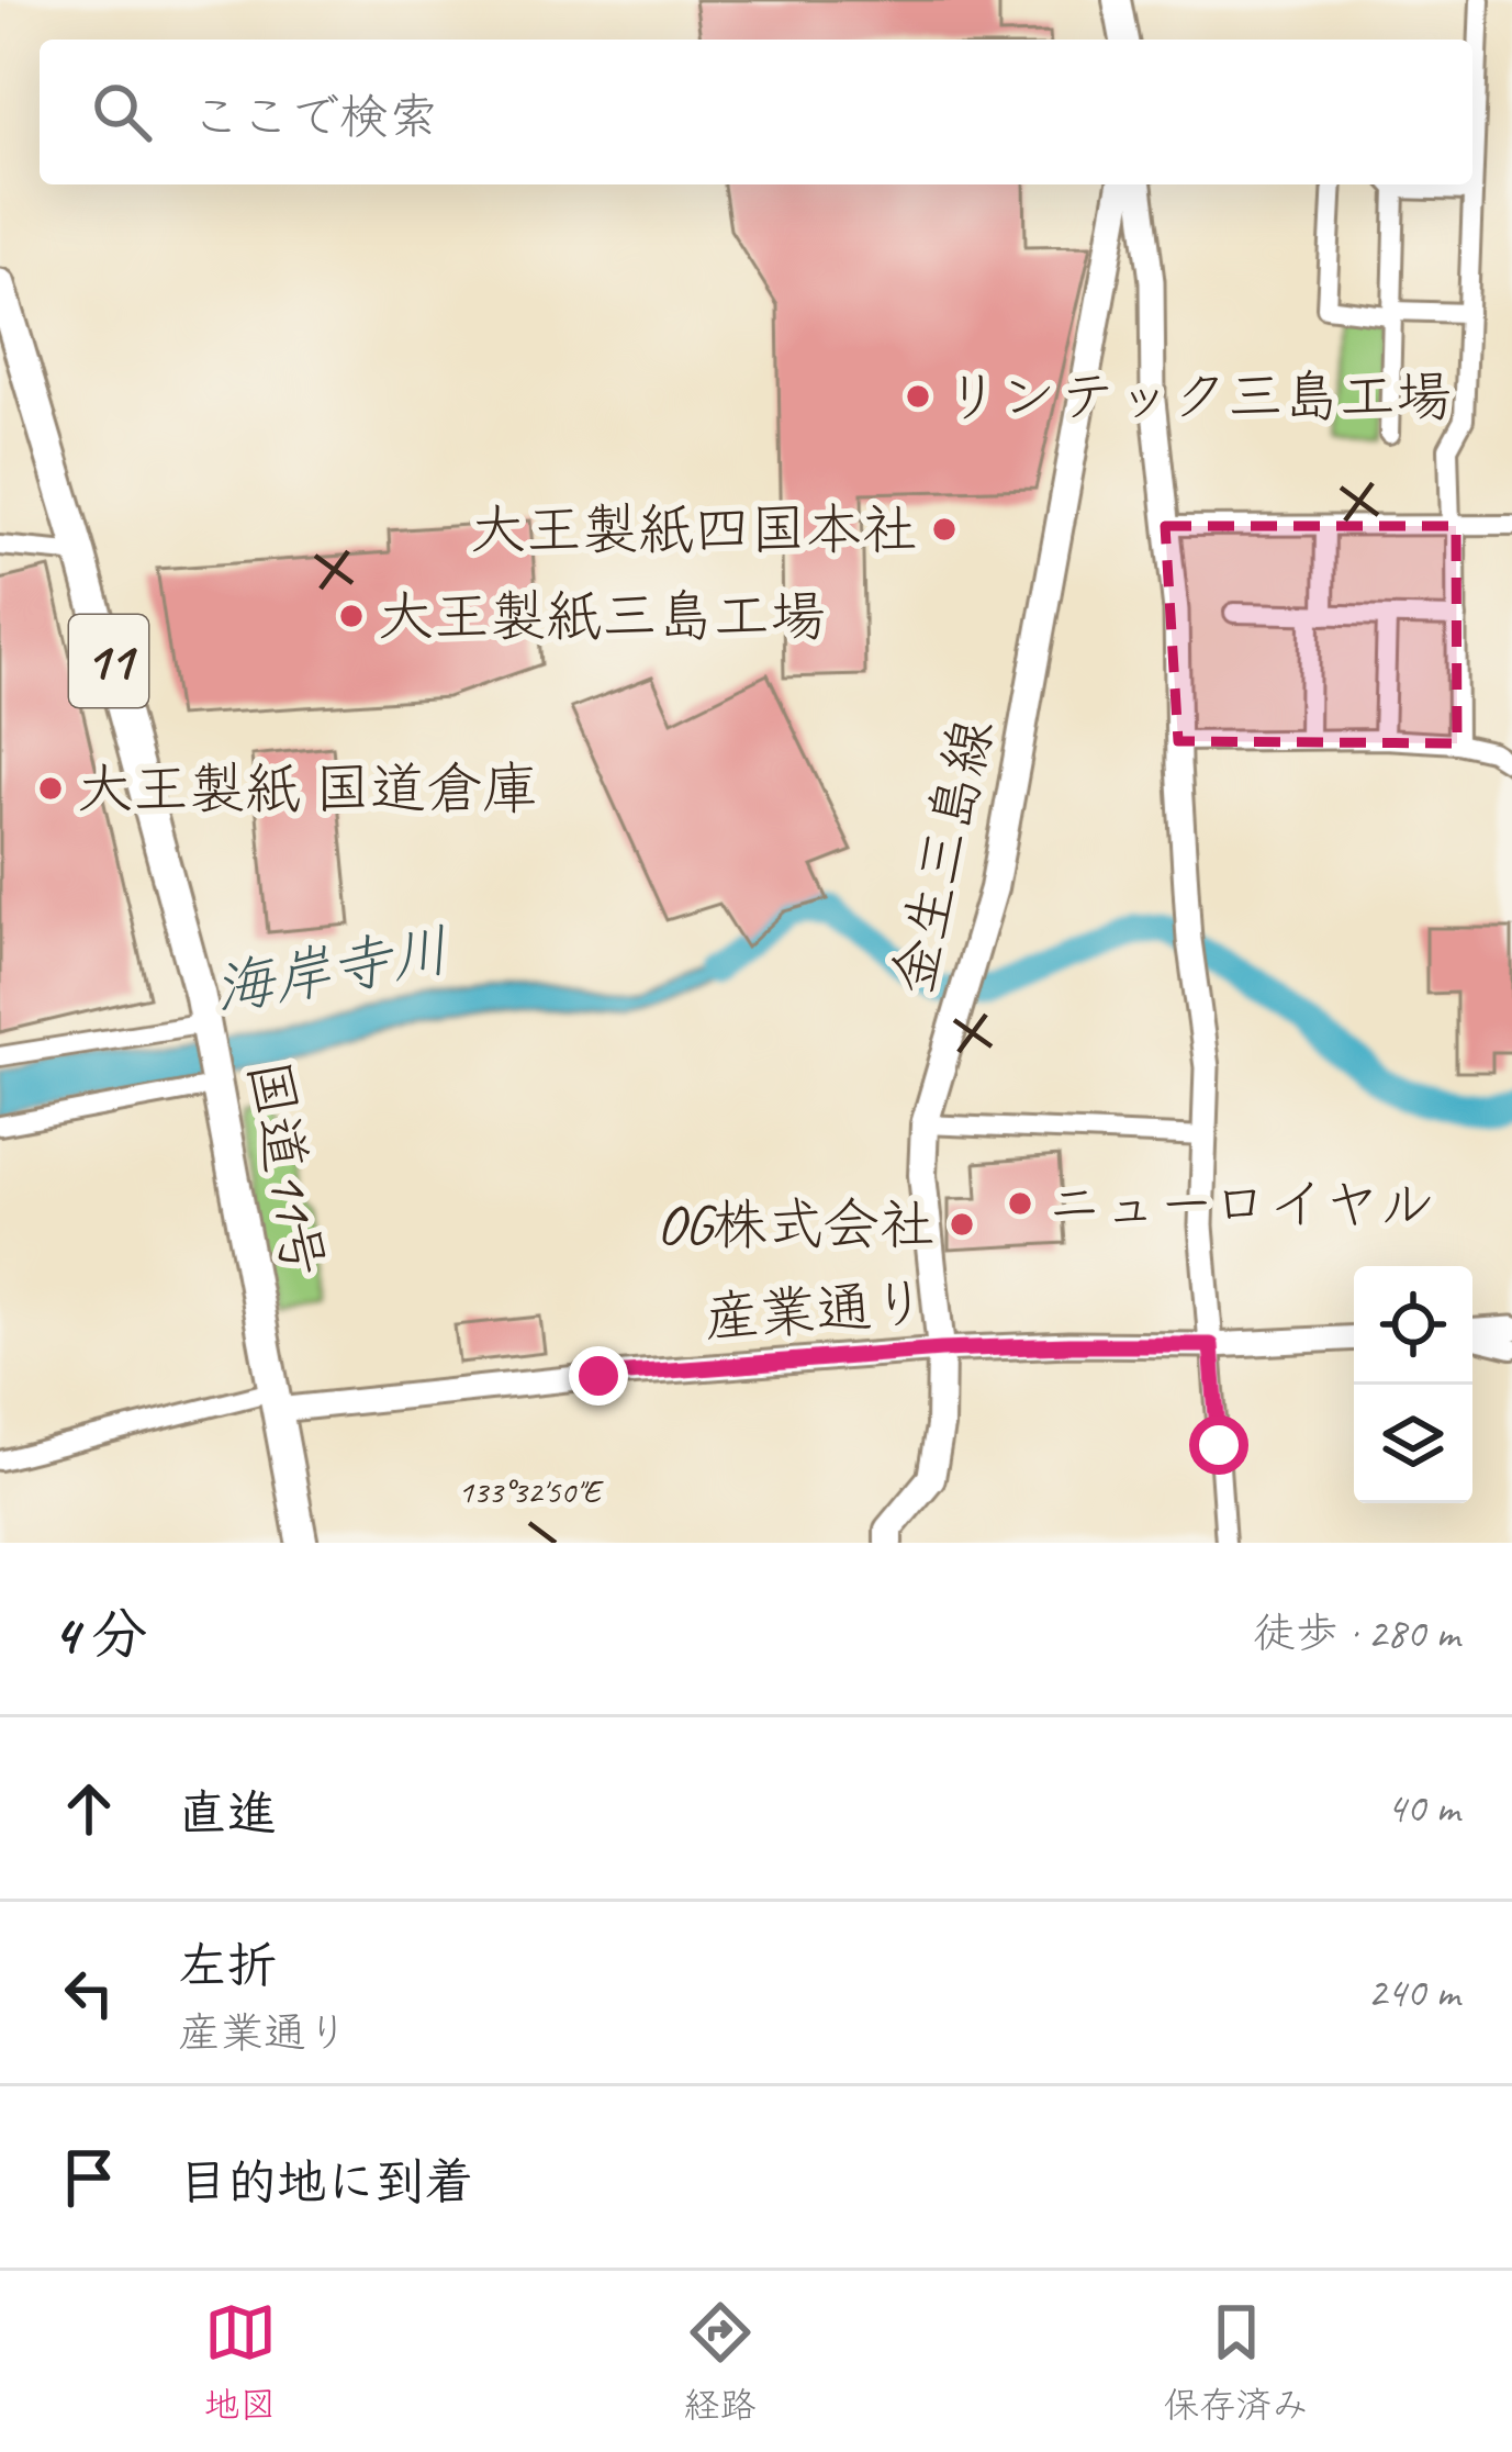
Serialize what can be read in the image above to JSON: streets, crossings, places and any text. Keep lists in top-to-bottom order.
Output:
{
  "streets": {
    "highway": ["11", "国道11号"],
    "main road": ["金生三島線"],
    "street": ["産業通り"]
  },
  "crossings": [
    ["金生三島線", "産業通り"],
    ["国道11号", "産業通り"]
  ],
  "water": ["海岸寺川"],
  "places": [
    "リンテック三島工場",
    "大王製紙四国本社",
    "大王製紙三島工場",
    "大王製紙 国道倉庫",
    "ニューロイヤル",
    "OG株式会社"
  ],
  "page": {
    "search": "ここで検索",
    "heading": ["4 分", "徒歩 · 280 m"],
    "list": [
      ["直進", "40 m"],
      ["左折", "産業通り", "240 m"],
      "目的地に到着"
    ],
    "nav": ["地図", "経路", "保存済み"]
  },
  "coordinates": ["133°32'50\"E"]
}
